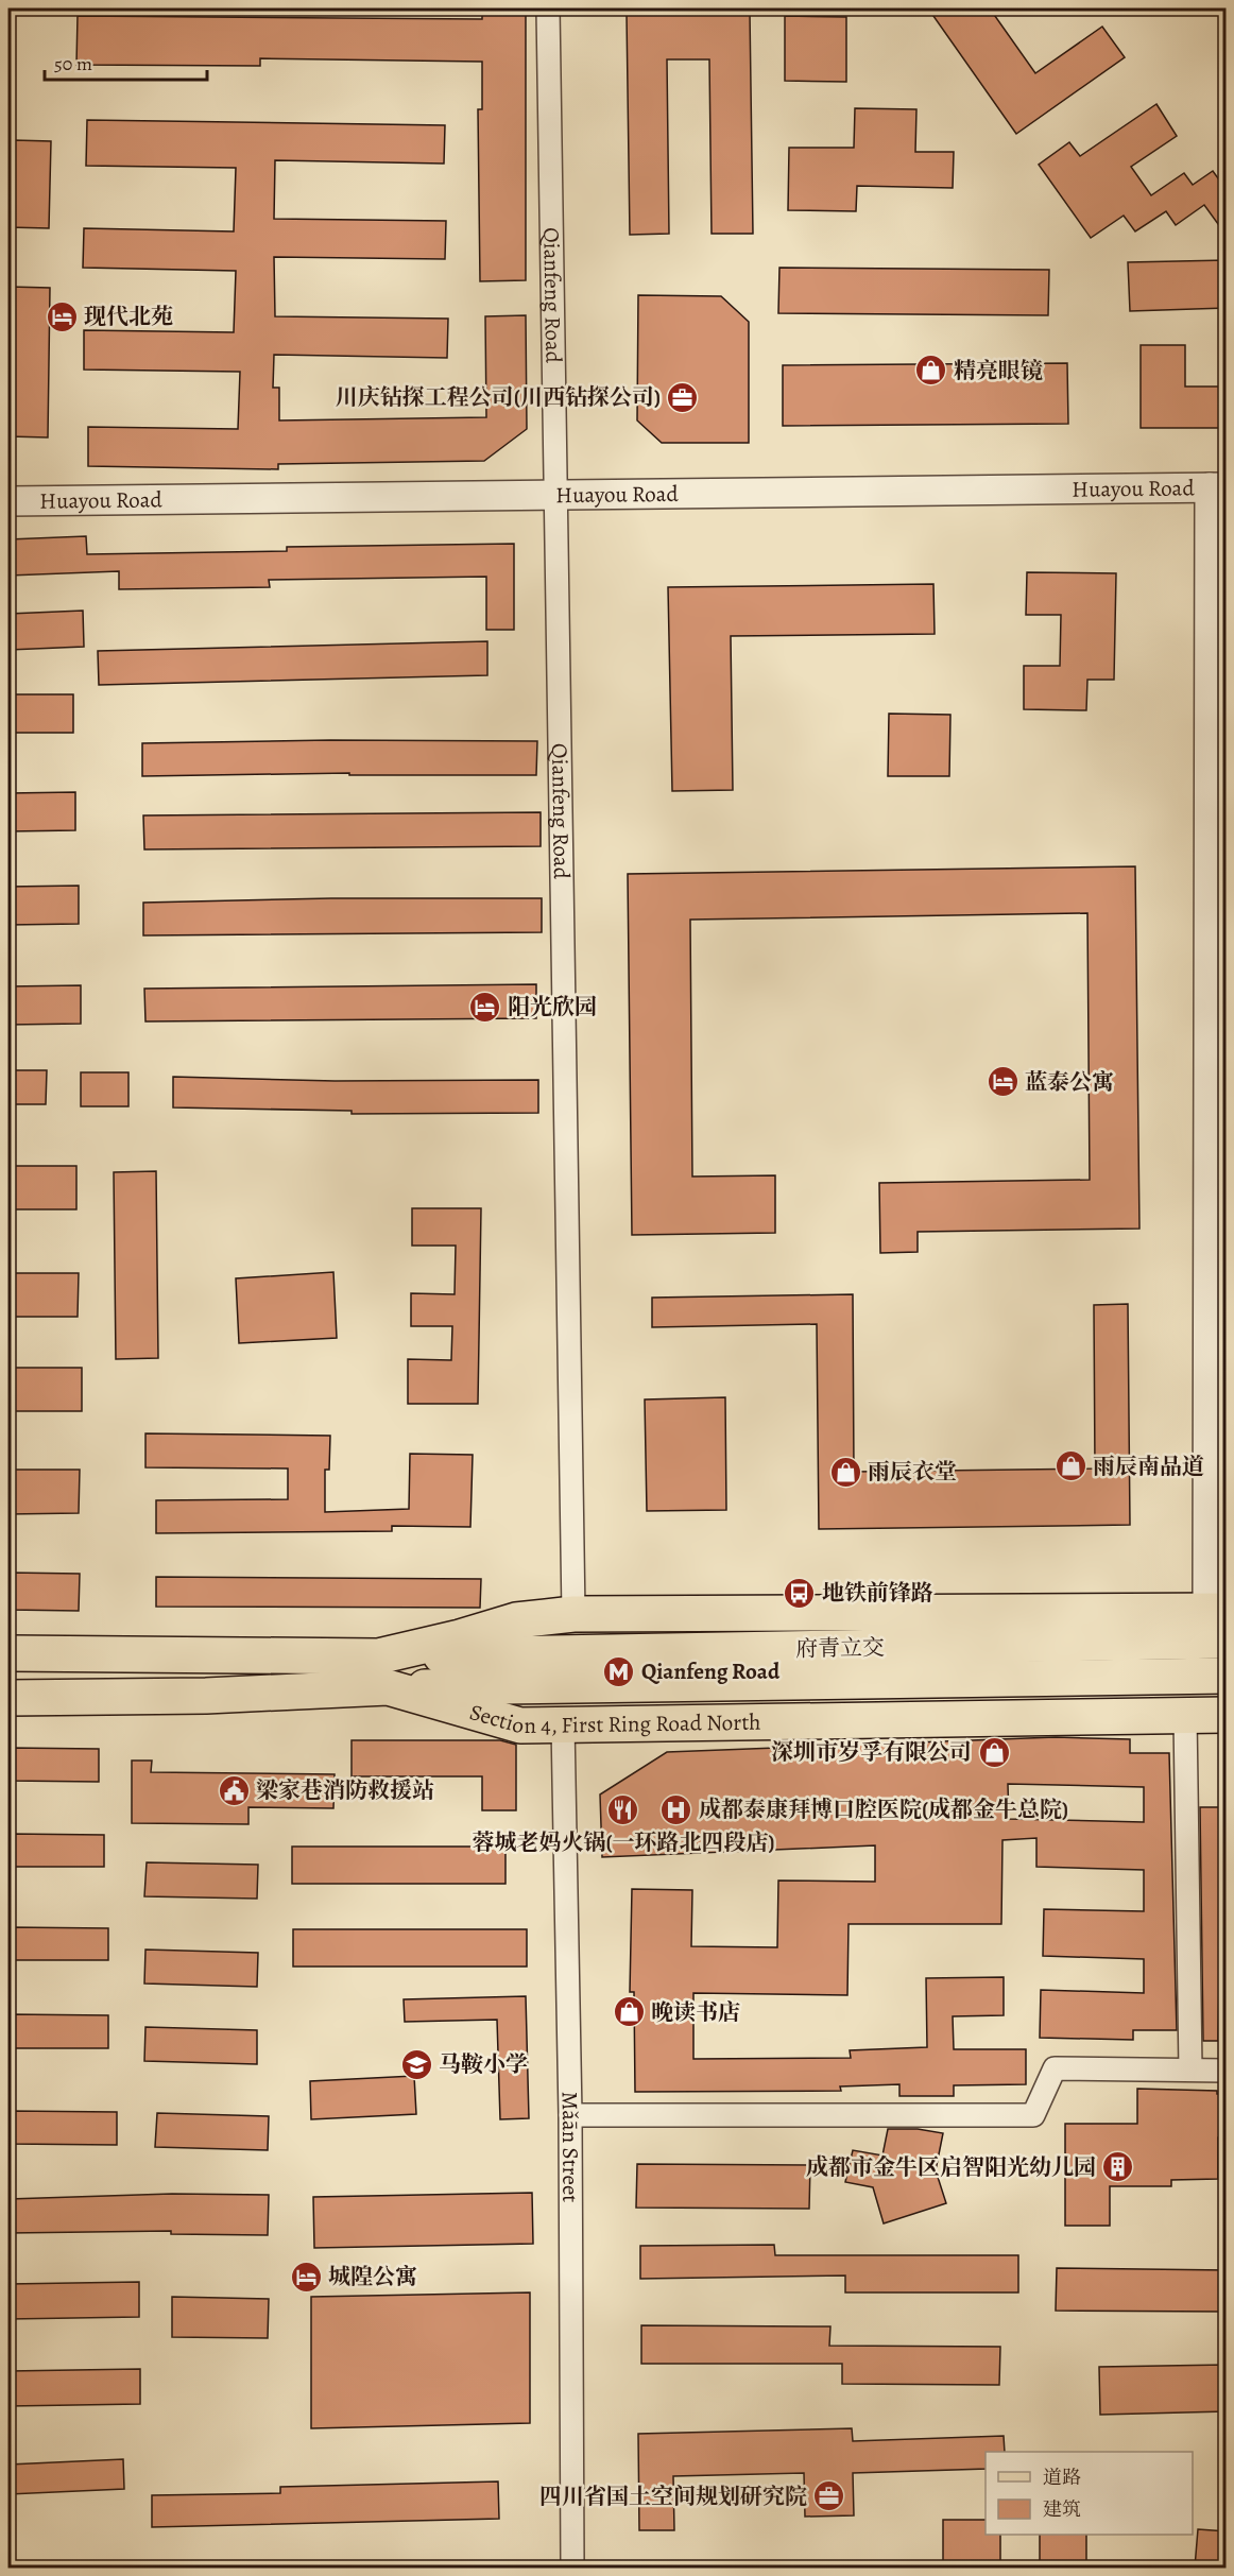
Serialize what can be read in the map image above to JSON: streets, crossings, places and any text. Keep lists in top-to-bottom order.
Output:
{
  "streets": {
    "main road": ["府青立交", "Section 4, First Ring Road North"],
    "street": ["Qianfeng Road", "Huayou Road", "Mǎān Street"]
  },
  "crossings": [
    ["Qianfeng Road", "Huayou Road"],
    ["Qianfeng Road", "Section 4, First Ring Road North"],
    ["府青立交", "Section 4, First Ring Road North"],
    ["Section 4, First Ring Road North", "Mǎān Street"]
  ],
  "places": {
    "hotel": [
      "现代北苑",
      "阳光欣园",
      "蓝泰公寓",
      "城隍公寓"
    ],
    "shop": [
      "精亮眼镜",
      "雨辰南品道",
      "雨辰衣堂",
      "深圳市岁孚有限公司",
      "晚读书店"
    ],
    "office": ["川庆钻探工程公司(川西钻探公司)", "四川省国土空间规划研究院"],
    "bus stop": ["地铁前锋路"],
    "metro station": ["Qianfeng Road"],
    "public building": ["梁家巷消防救援站"],
    "restaurant": ["蓉城老妈火锅(一环路北四段店)"],
    "hospital": ["成都泰康拜博口腔医院(成都金牛总院)"],
    "school or university": ["马鞍小学"],
    "building": ["成都市金牛区启智阳光幼儿园"]
  },
  "legend": ["道路", "建筑"],
  "scale_bar": "50 m"
}
